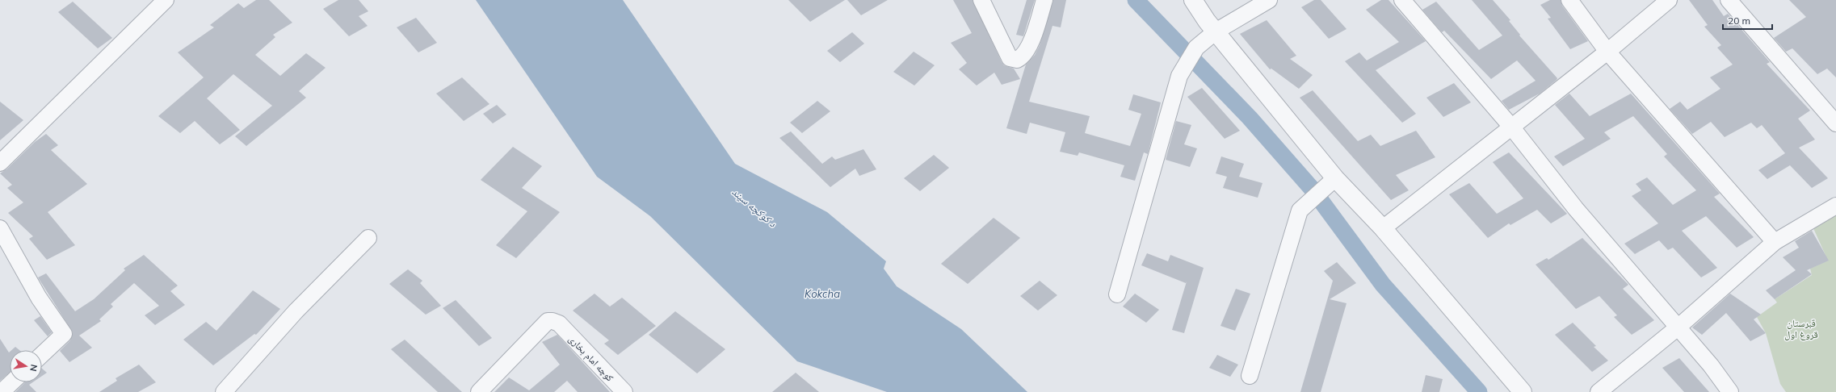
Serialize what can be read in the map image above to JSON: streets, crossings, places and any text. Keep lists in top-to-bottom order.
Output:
{
  "streets": {
    "street": ["کوچه امام بخاری"]
  },
  "water": ["د کوکچه سیند", "Kokcha"],
  "parks": ["قبرستان قروغ اول"],
  "scale_bar": "20 m",
  "north": "right"
}
